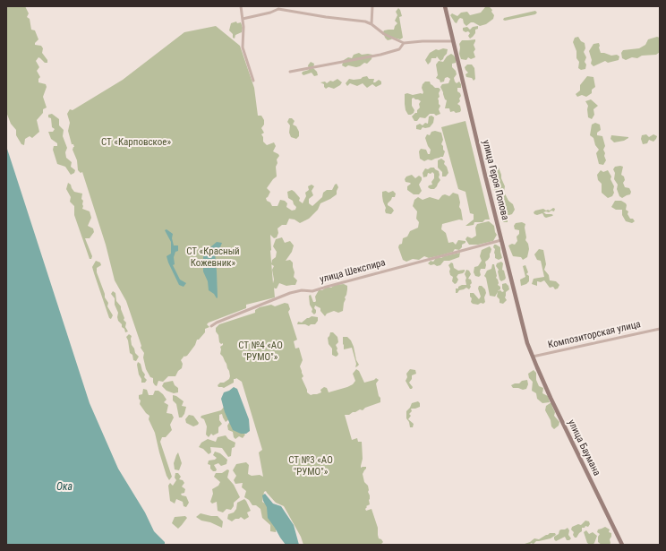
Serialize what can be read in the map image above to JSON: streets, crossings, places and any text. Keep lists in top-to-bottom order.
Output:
{
  "streets": {
    "street": [
      "улица Героя Попова",
      "улица Шекспира",
      "Композиторская улица",
      "улица Баумана"
    ]
  },
  "crossings": [
    ["улица Героя Попова", "улица Шекспира"],
    ["улица Героя Попова", "Композиторская улица"],
    ["улица Героя Попова", "улица Баумана"],
    ["Композиторская улица", "улица Баумана"]
  ],
  "water": ["Ока"],
  "parks": [
    "СТ «Карповское»",
    "СТ «Красный Кожевник»",
    "СТ №4 «АО \"РУМО\"»",
    "СТ №3 «АО \"РУМО\"»"
  ]
}
